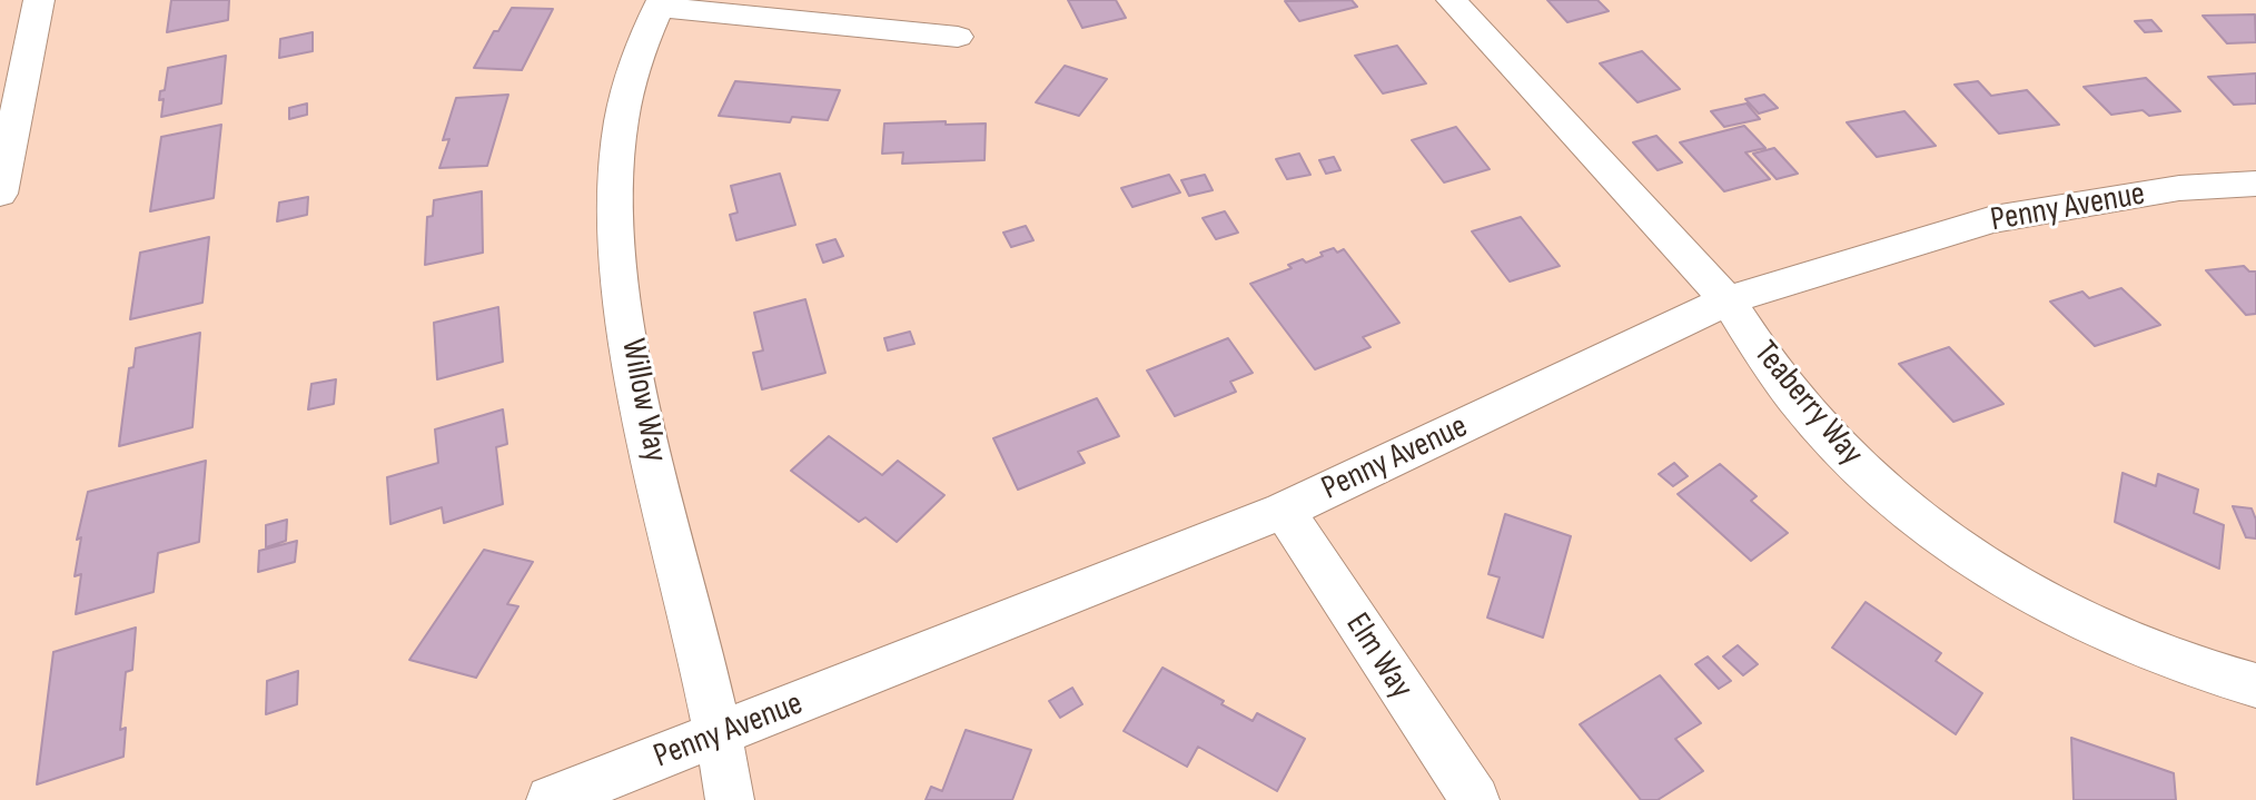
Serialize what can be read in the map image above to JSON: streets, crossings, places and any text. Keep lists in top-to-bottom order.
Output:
{
  "streets": {
    "street": [
      "Penny Avenue",
      "Willow Way",
      "Teaberry Way",
      "Elm Way"
    ]
  },
  "crossings": [
    ["Penny Avenue", "Willow Way"],
    ["Penny Avenue", "Teaberry Way"],
    ["Penny Avenue", "Elm Way"]
  ]
}
